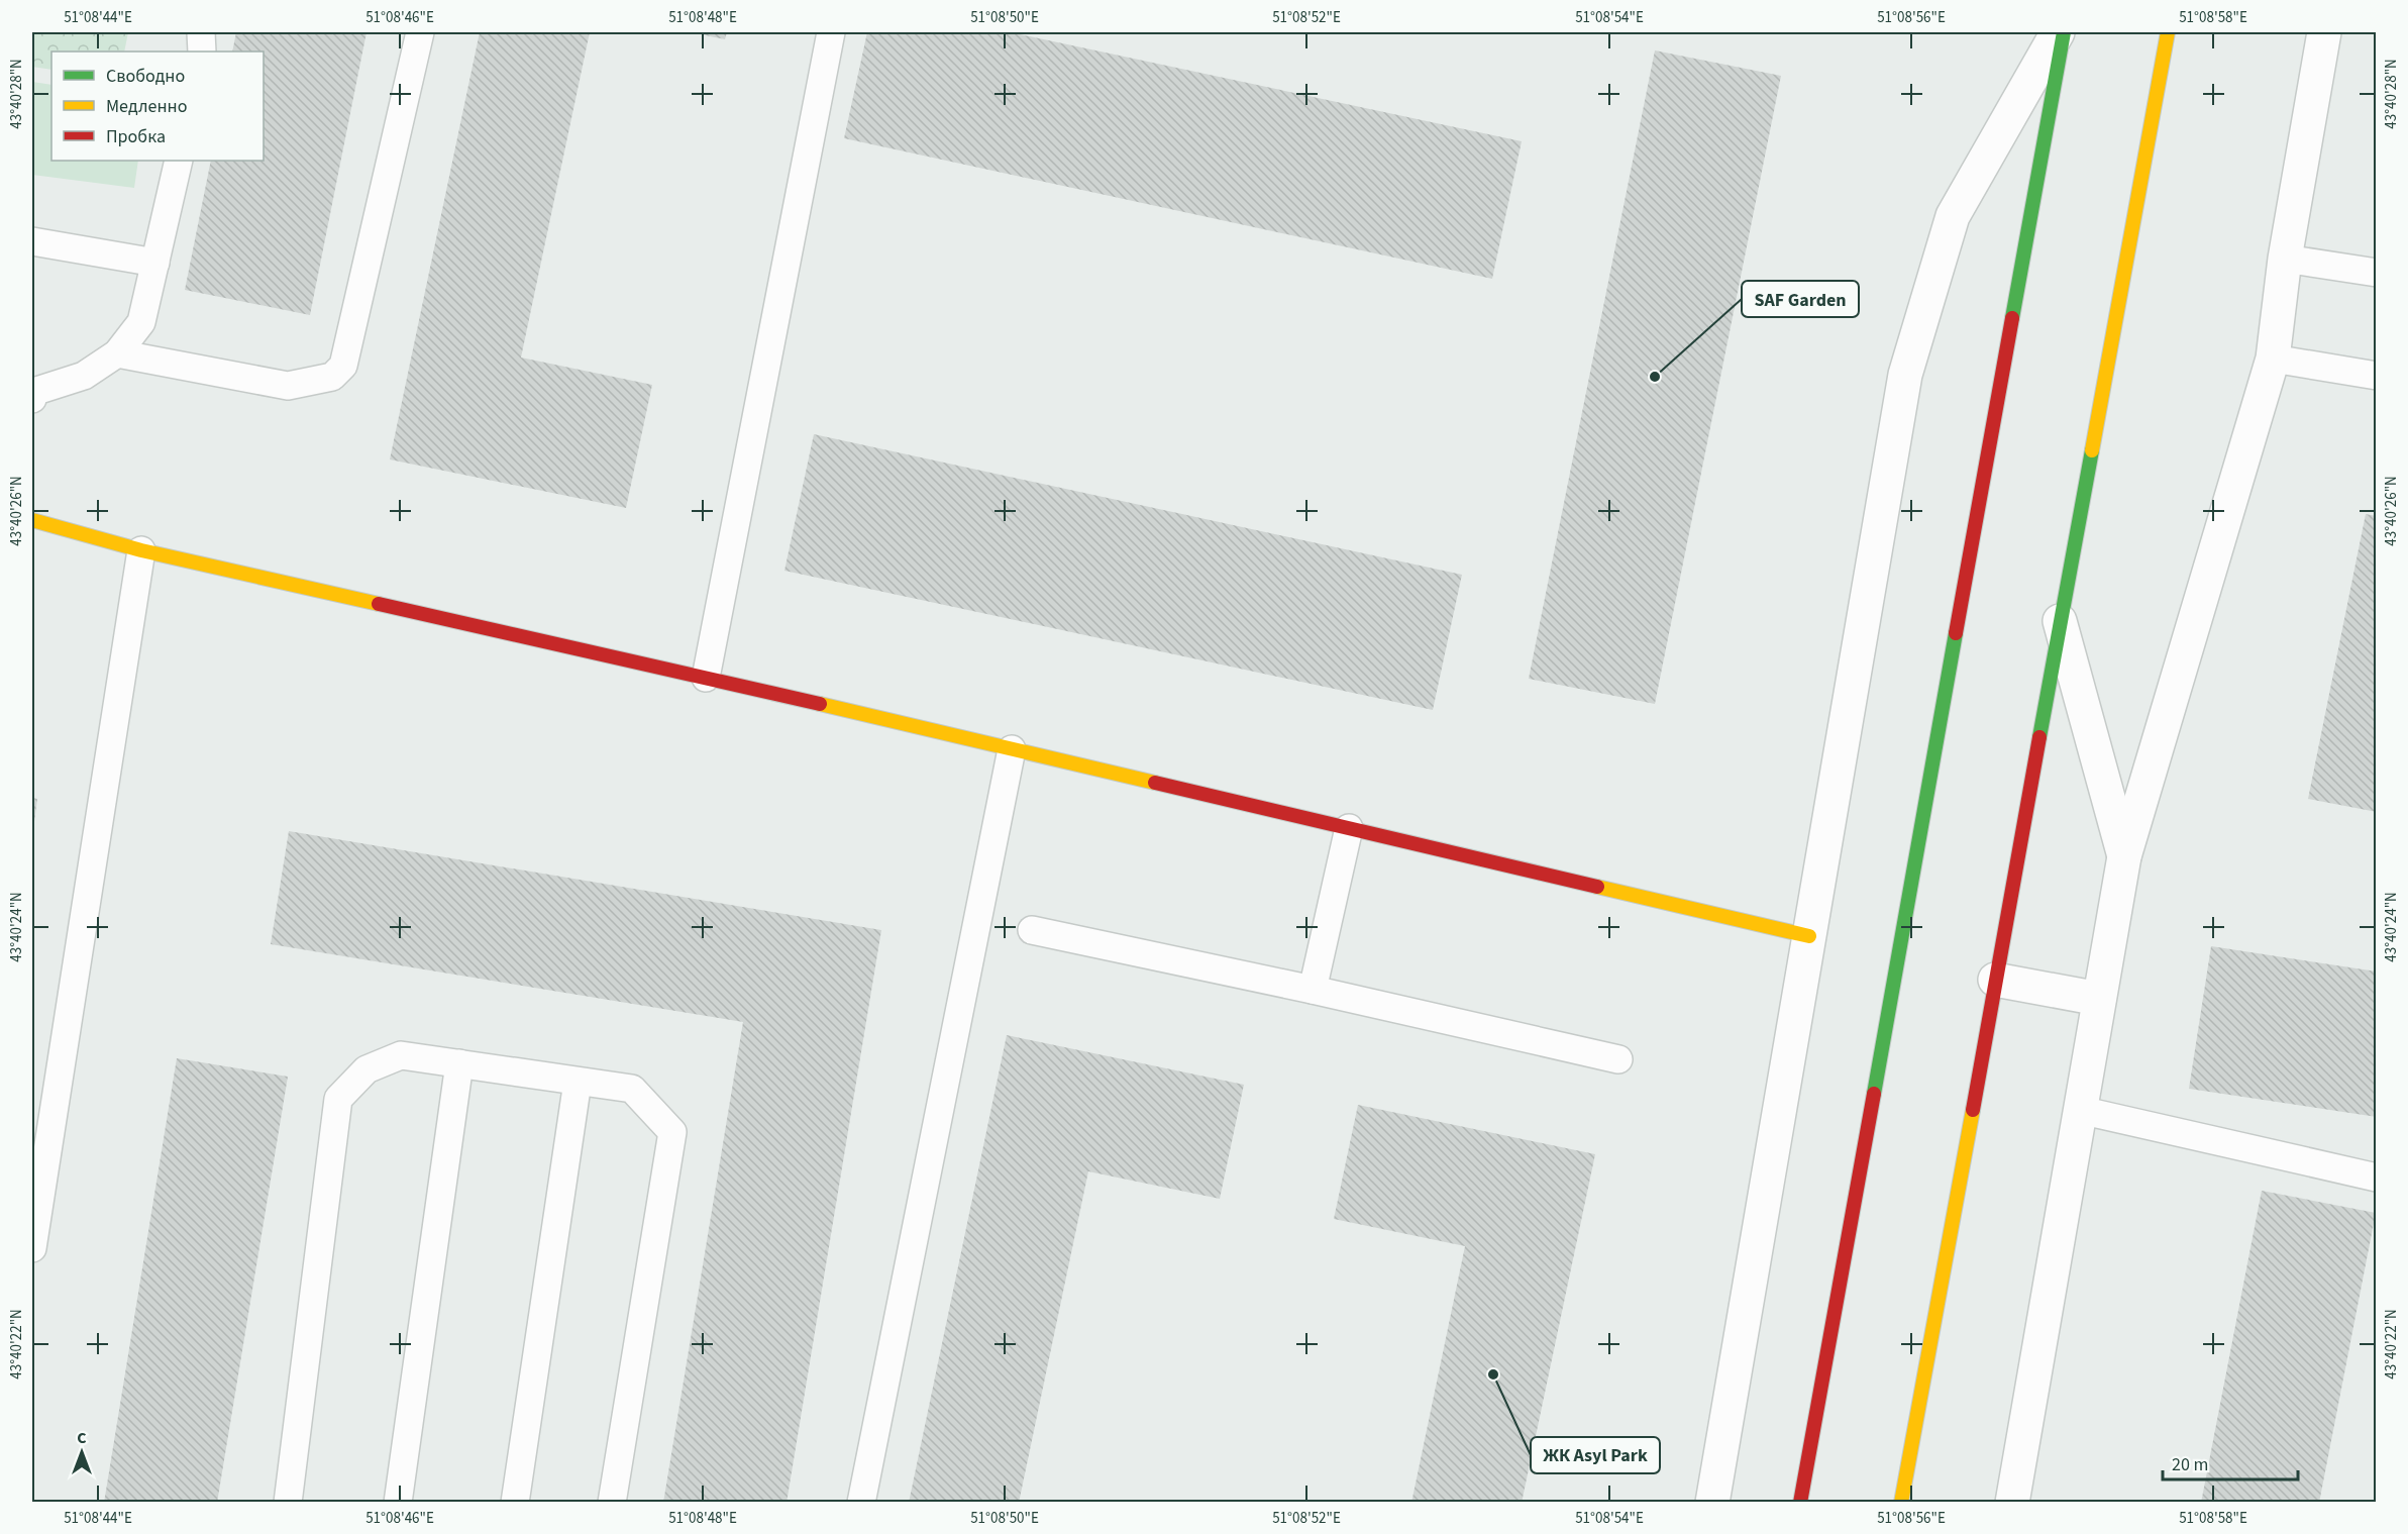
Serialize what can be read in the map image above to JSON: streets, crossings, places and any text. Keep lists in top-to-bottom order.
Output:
{
  "places": ["SAF Garden", "ЖК Asyl Park"],
  "legend": ["Свободно", "Медленно", "Пробка"],
  "scale_bar": "20 m",
  "north": "top",
  "coordinates": [
    "51°08'44\"E",
    "51°08'46\"E",
    "51°08'48\"E",
    "51°08'50\"E",
    "51°08'52\"E",
    "51°08'54\"E",
    "51°08'56\"E",
    "51°08'58\"E",
    "43°40'28\"N",
    "43°40'26\"N",
    "43°40'24\"N",
    "43°40'22\"N"
  ]
}
